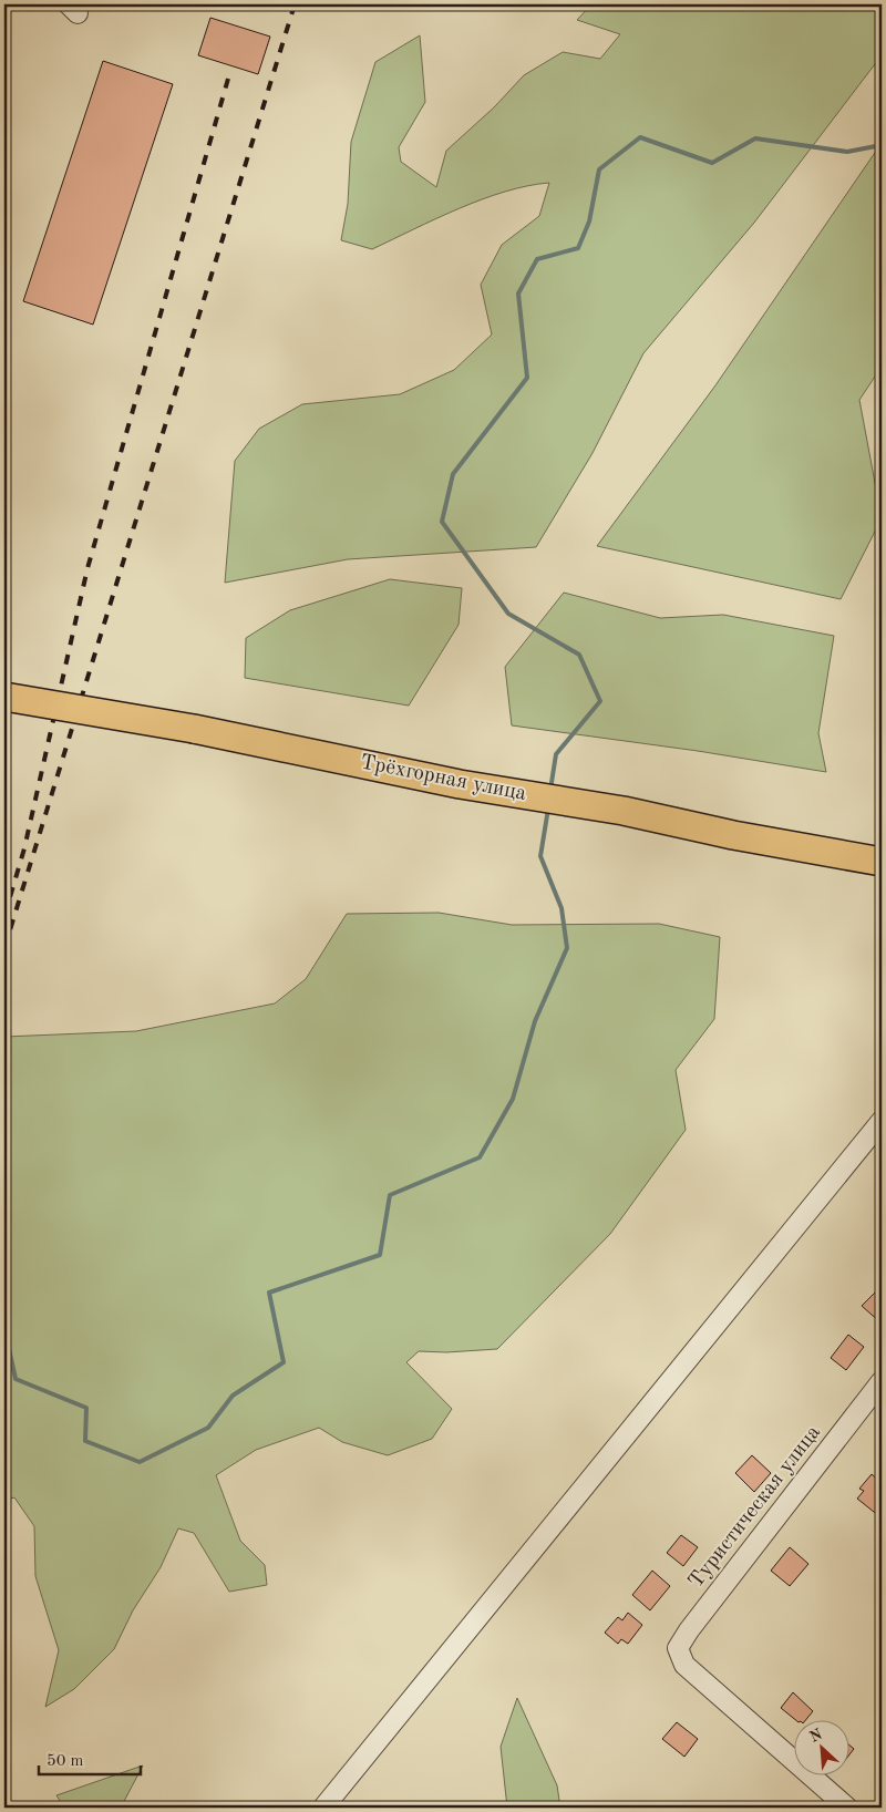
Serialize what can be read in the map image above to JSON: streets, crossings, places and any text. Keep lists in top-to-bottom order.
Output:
{
  "streets": {
    "highway": ["Трёхгорная улица"],
    "street": ["Туристическая улица"]
  },
  "scale_bar": "50 m",
  "north": "top left"
}
